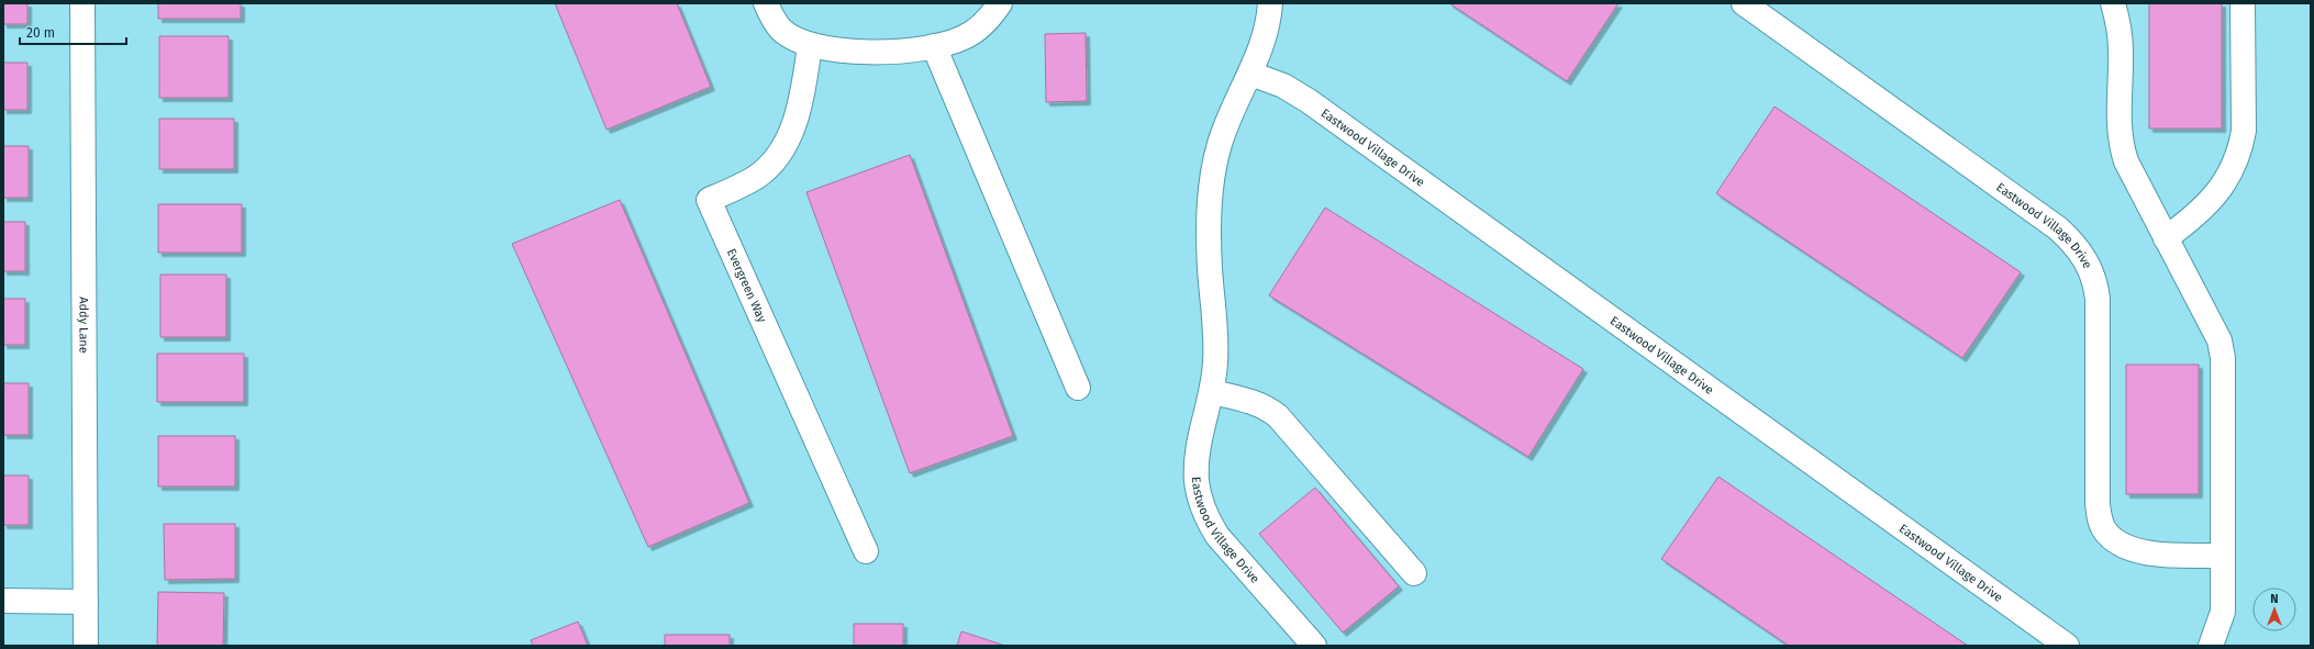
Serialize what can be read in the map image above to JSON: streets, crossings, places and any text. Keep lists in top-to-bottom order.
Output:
{
  "streets": {
    "street": ["Eastwood Village Drive", "Evergreen Way", "Addy Lane"]
  },
  "scale_bar": "20 m",
  "north": "top"
}
